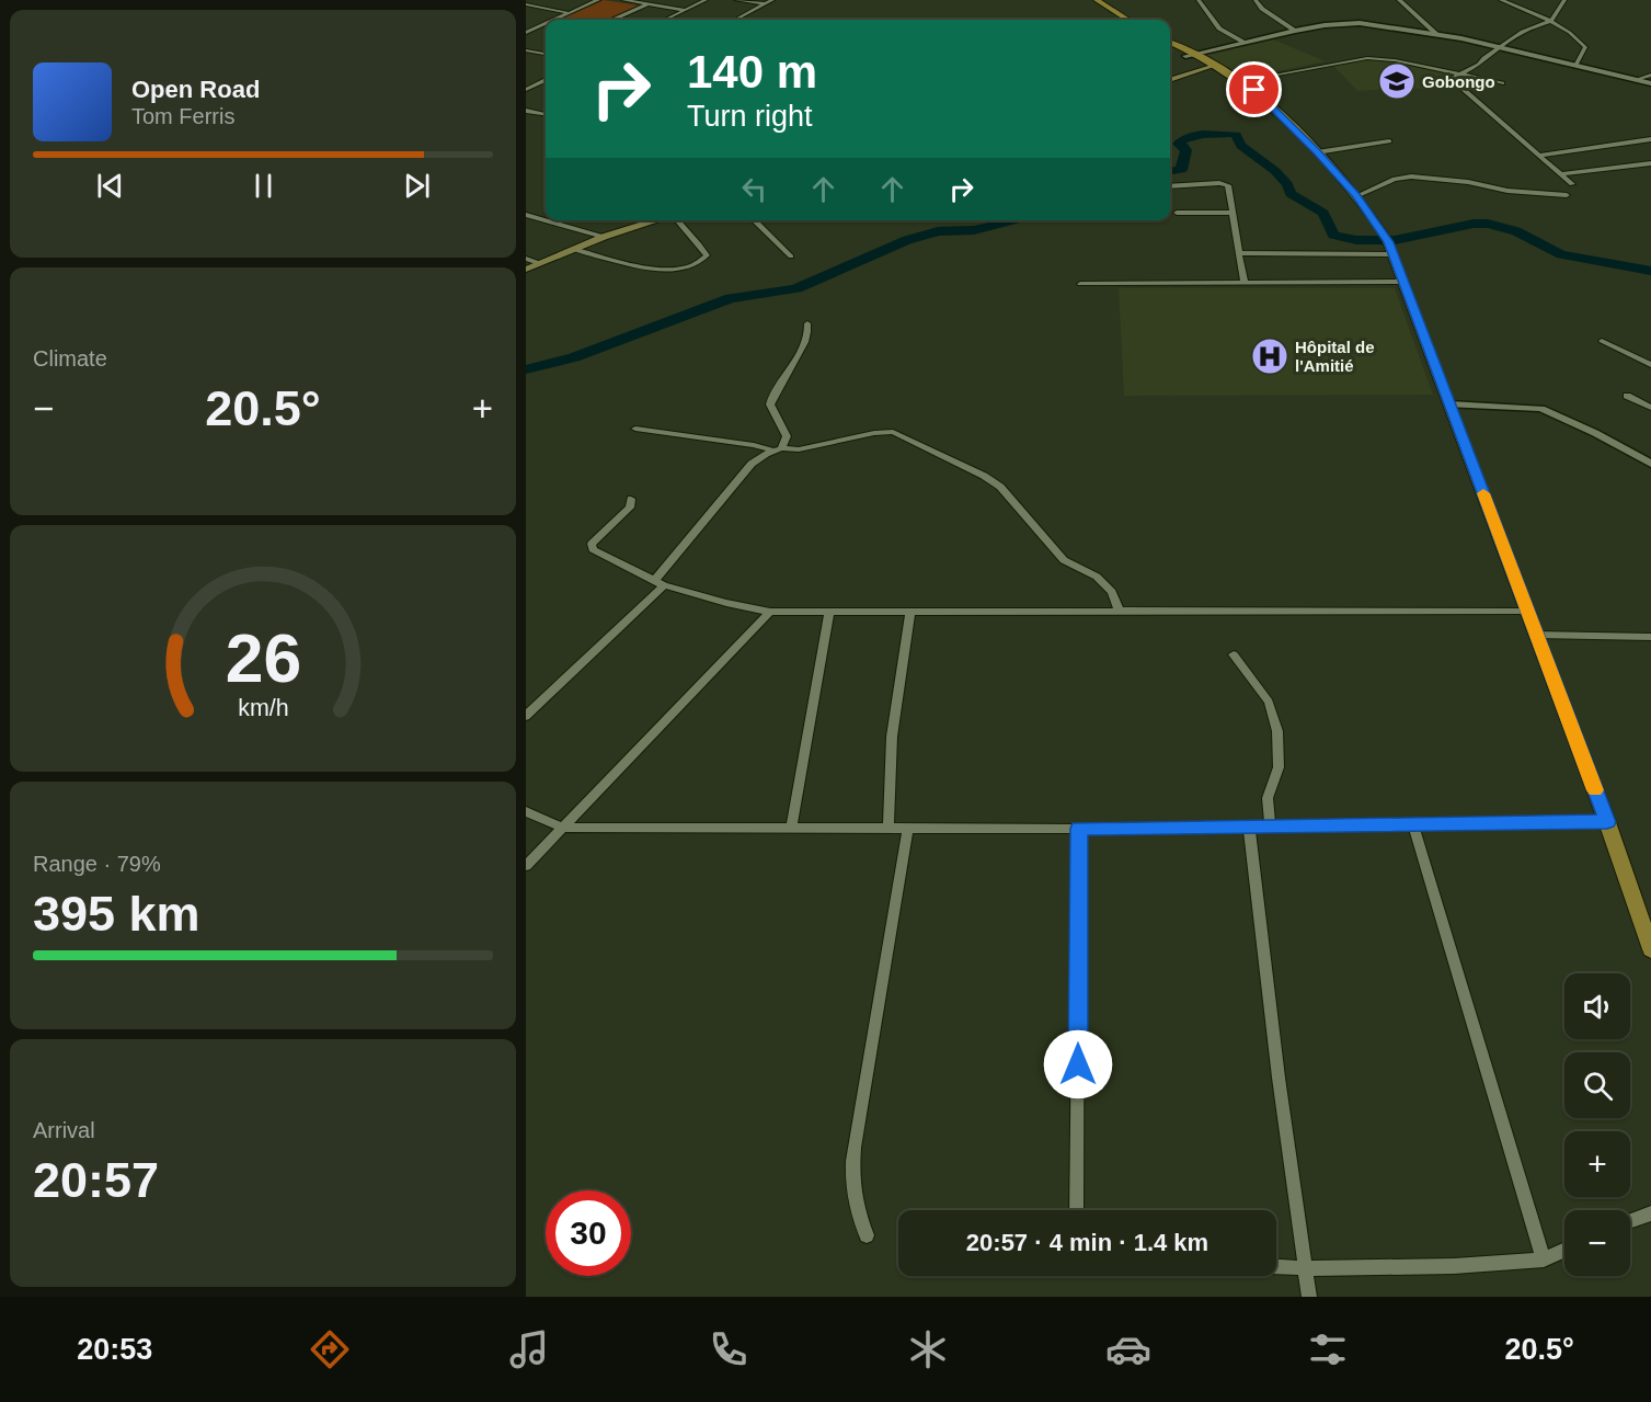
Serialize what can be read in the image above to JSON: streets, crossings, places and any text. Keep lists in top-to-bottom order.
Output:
{
  "places": {
    "school or university": ["Gobongo"],
    "hospital": ["Hôpital de l'Amitié"]
  },
  "page": {
    "turn": ["140 m", "Turn right"],
    "song": ["Open Road", "Tom Ferris"],
    "tile": [
      "Climate",
      ["Range · 79%", "395 km"],
      ["Arrival", "20:57"]
    ],
    "heat": ["−", "20.5°", "+"],
    "map_buttons": ["+", "−"],
    "limit": "30",
    "trip": "20:57 · 4 min · 1.4 km",
    "tabs": ["20:53", "20.5°"],
    "gauge": ["26", "km/h"]
  }
}
